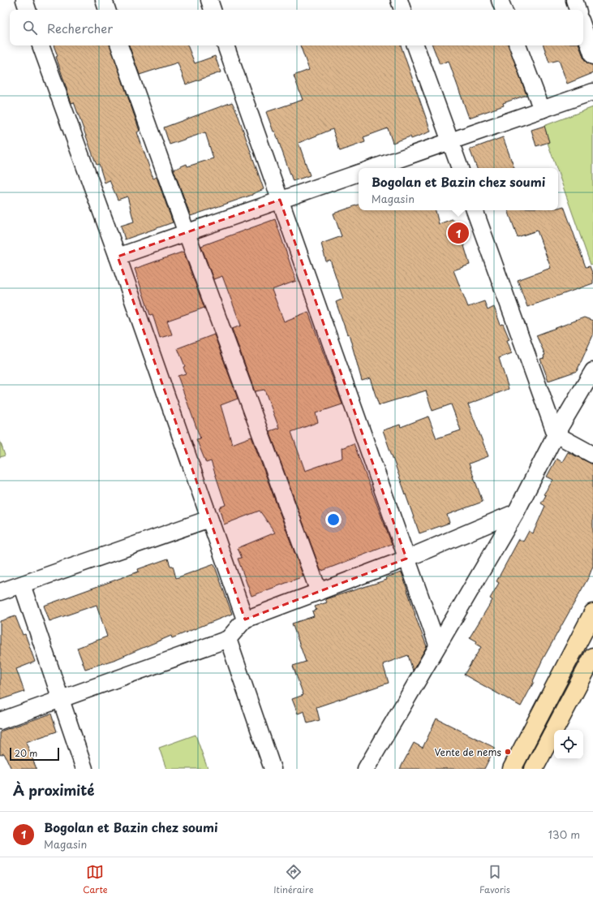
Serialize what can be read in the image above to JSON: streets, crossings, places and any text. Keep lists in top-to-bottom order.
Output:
{
  "places": ["Vente de nems"],
  "scale_bar": "20 m",
  "page": {
    "search": "Rechercher",
    "popup": ["Bogolan et Bazin chez soumi", "Magasin"],
    "pins": "1",
    "scale": "20 m",
    "heading": "À proximité",
    "list": [
      {
        "mark": "1",
        "name": "Bogolan et Bazin chez soumi",
        "note": "Magasin",
        "value": "130 m"
      }
    ],
    "nav": ["Carte", "Itinéraire", "Favoris"]
  }
}
